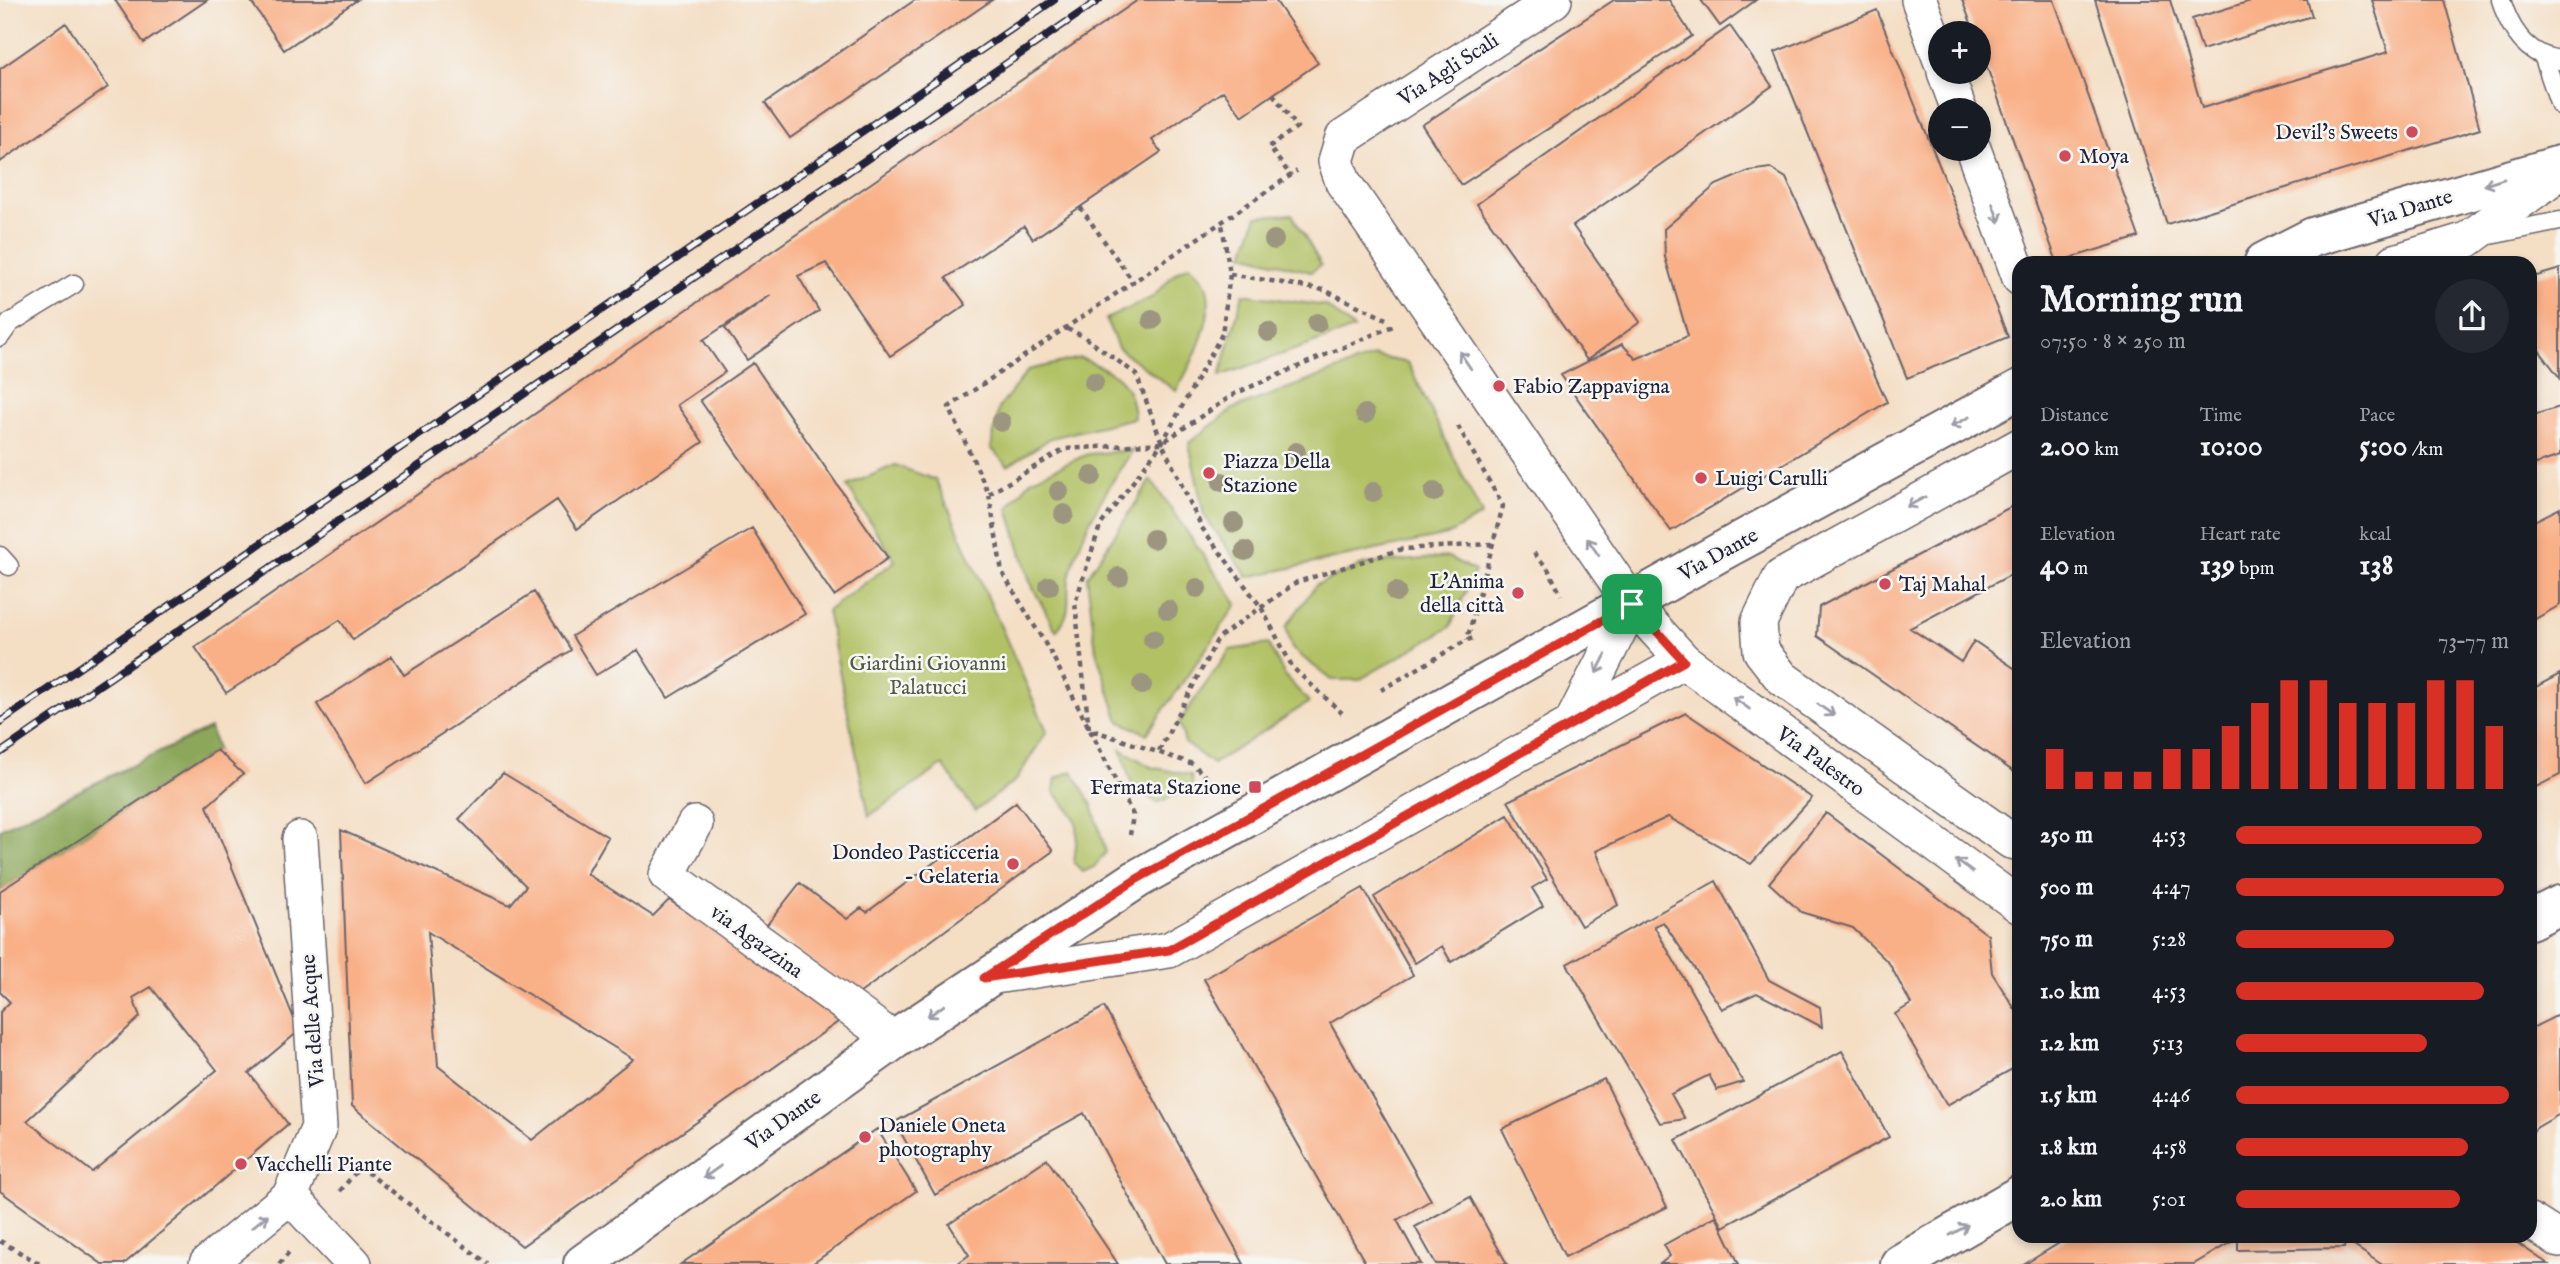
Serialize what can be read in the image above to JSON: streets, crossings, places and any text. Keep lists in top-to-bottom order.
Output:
{
  "streets": {
    "main road": ["Via Dante"],
    "street": [
      "Via Agli Scali",
      "Via Palestro",
      "via Agazzina",
      "Via delle Acque"
    ]
  },
  "crossings": [
    ["Via Dante", "Via Palestro"],
    ["Via Dante", "via Agazzina"]
  ],
  "one_way": ["Via Dante", "Via Palestro"],
  "parks": ["Giardini Giovanni Palatucci"],
  "places": {
    "other": [
      "Devil's Sweets",
      "Moya",
      "Fabio Zappavigna",
      "Piazza Della Stazione",
      "Luigi Carulli",
      "Taj Mahal",
      "L'Anima della città",
      "Dondeo Pasticceria - Gelateria",
      "Daniele Oneta photography",
      "Vacchelli Piante"
    ],
    "transit": ["Fermata Stazione"]
  },
  "page": {
    "map_buttons": ["+", "−"],
    "heading": ["Morning run", "07:50 · 8 × 250 m"],
    "stats": [
      ["Distance", "2.00 km"],
      ["Time", "10:00"],
      ["Pace", "5:00 /km"],
      ["Elevation", "40 m"],
      ["Heart rate", "139 bpm"],
      ["kcal", "138"]
    ],
    "chart": ["Elevation", "73–77 m"],
    "list": [
      {
        "name": "250 m",
        "note": "4:53"
      },
      {
        "name": "500 m",
        "note": "4:47"
      },
      {
        "name": "750 m",
        "note": "5:28"
      },
      {
        "name": "1.0 km",
        "note": "4:53"
      },
      {
        "name": "1.2 km",
        "note": "5:13"
      },
      {
        "name": "1.5 km",
        "note": "4:46"
      },
      {
        "name": "1.8 km",
        "note": "4:58"
      },
      {
        "name": "2.0 km",
        "note": "5:01"
      }
    ]
  }
}
